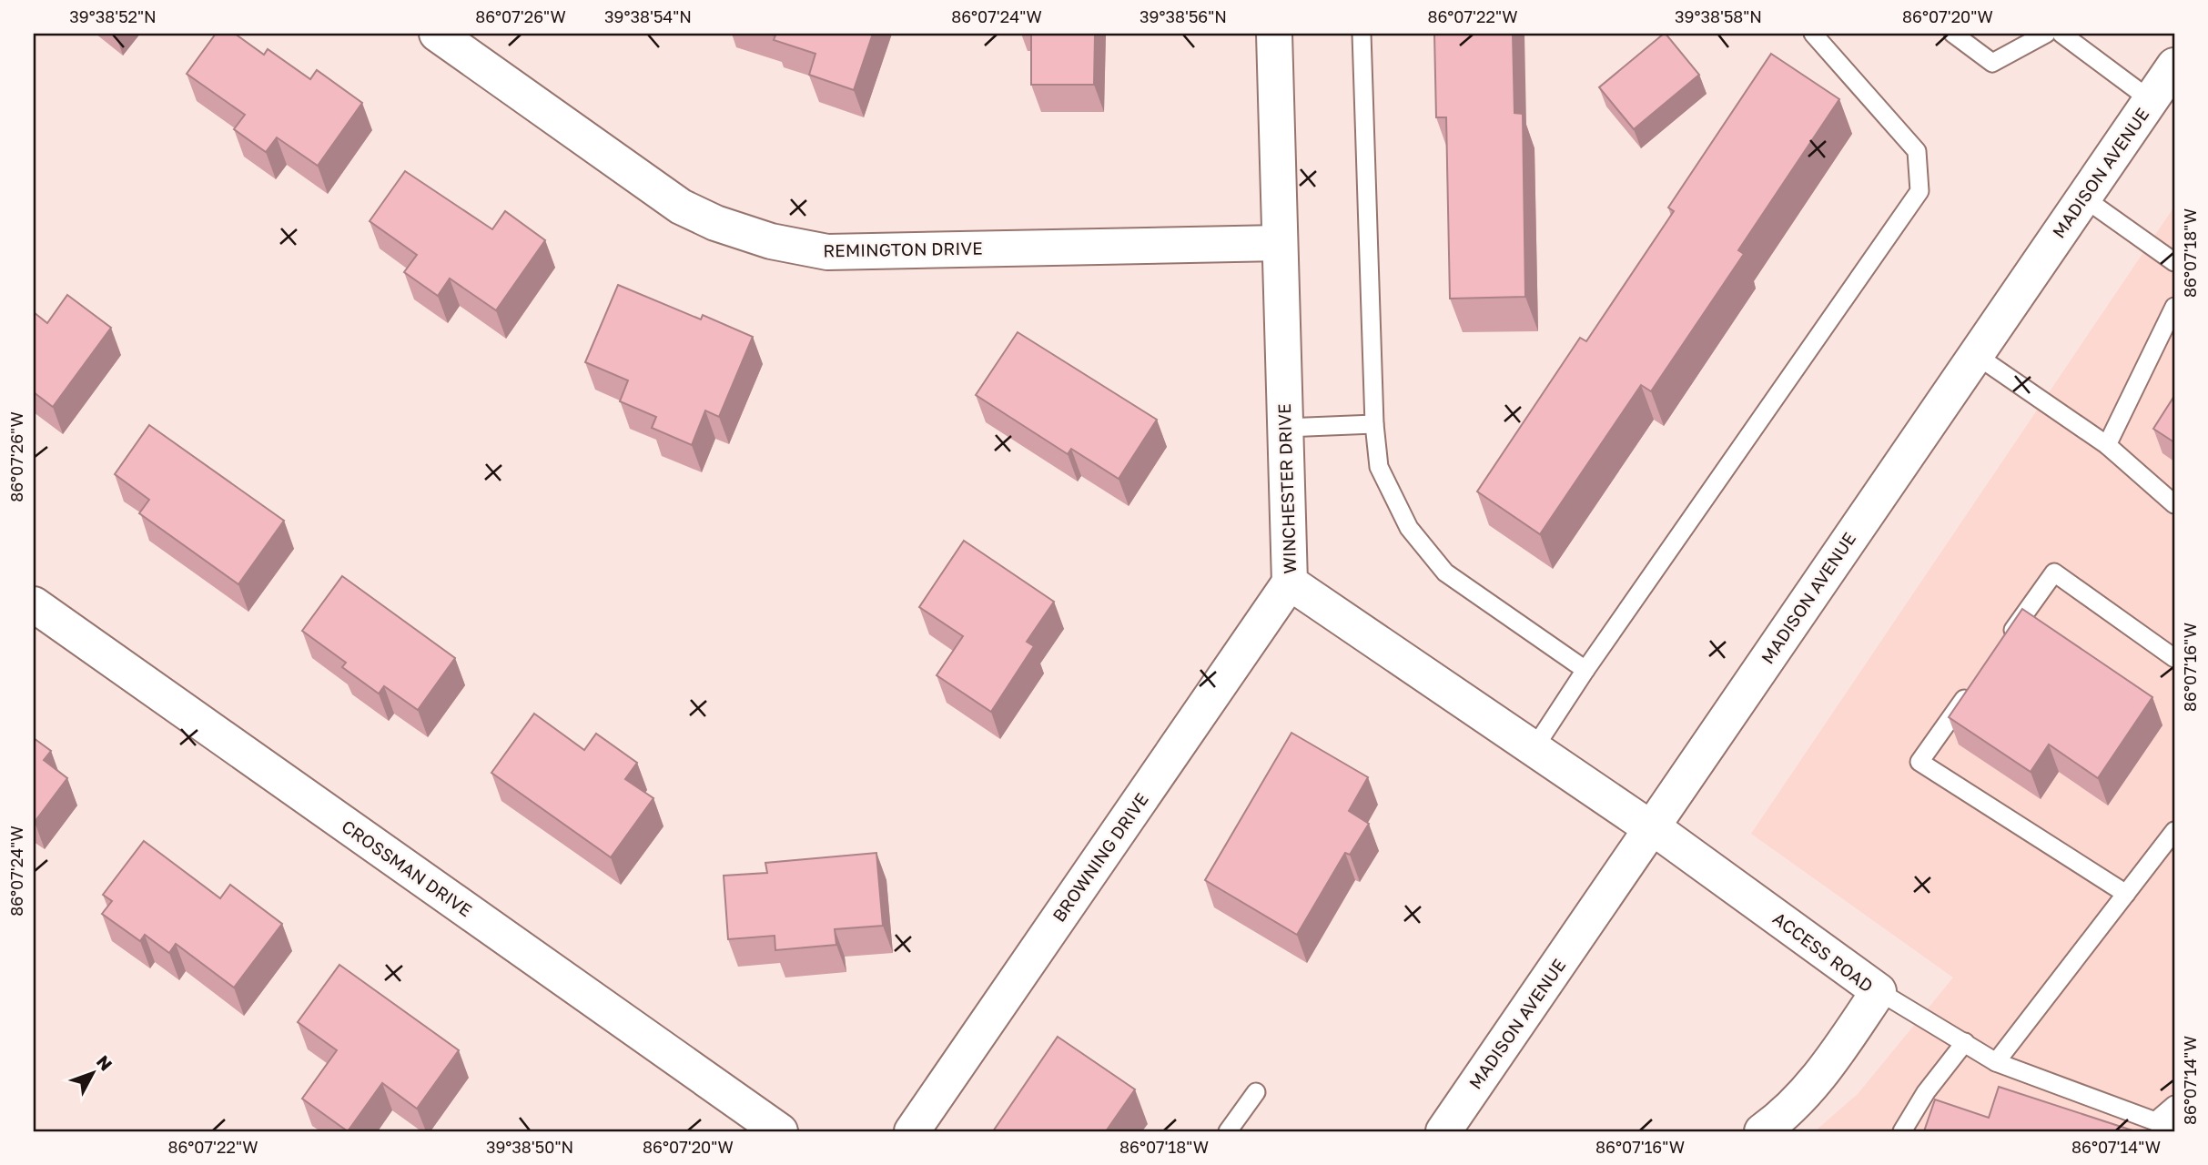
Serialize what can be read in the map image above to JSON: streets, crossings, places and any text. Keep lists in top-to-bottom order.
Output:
{
  "streets": {
    "street": [
      "MADISON AVENUE",
      "REMINGTON DRIVE",
      "WINCHESTER DRIVE",
      "BROWNING DRIVE",
      "CROSSMAN DRIVE",
      "ACCESS ROAD"
    ]
  },
  "crossings": [
    ["MADISON AVENUE", "WINCHESTER DRIVE"],
    ["MADISON AVENUE", "ACCESS ROAD"],
    ["REMINGTON DRIVE", "WINCHESTER DRIVE"],
    ["WINCHESTER DRIVE", "BROWNING DRIVE"],
    ["WINCHESTER DRIVE", "ACCESS ROAD"]
  ],
  "north": "top right",
  "coordinates": [
    "39°38'52\"N",
    "86°07'26\"W",
    "39°38'54\"N",
    "86°07'24\"W",
    "39°38'56\"N",
    "86°07'22\"W",
    "39°38'58\"N",
    "86°07'20\"W",
    "86°07'18\"W",
    "86°07'16\"W",
    "86°07'14\"W",
    "39°38'50\"N"
  ]
}
